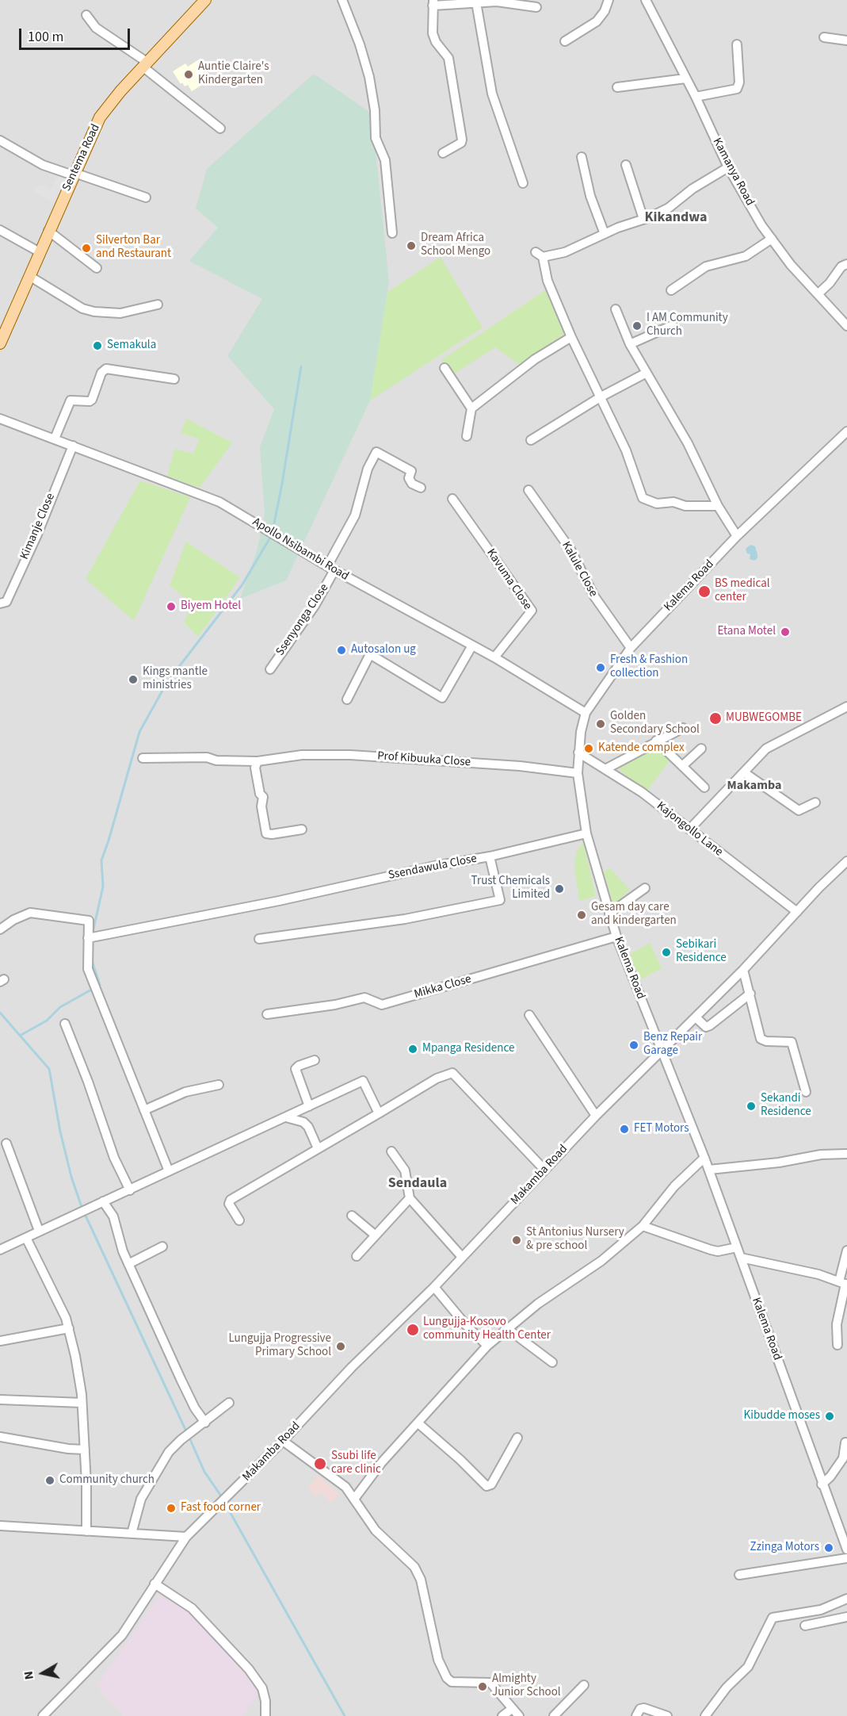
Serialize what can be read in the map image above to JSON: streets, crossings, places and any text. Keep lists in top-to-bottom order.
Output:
{
  "streets": {
    "main road": ["Sentema Road"],
    "street": [
      "Kamanya Road",
      "Kimanje Close",
      "Apollo Nsibambi Road",
      "Kalule Close",
      "Kavuma Close",
      "Kalema Road",
      "Ssenyonga Close",
      "Prof Kibuuka Close",
      "Kajongollo Lane",
      "Ssendawula Close",
      "Mikka Close",
      "Makamba Road"
    ]
  },
  "crossings": [
    ["Kimanje Close", "Apollo Nsibambi Road"],
    ["Apollo Nsibambi Road", "Kavuma Close"],
    ["Apollo Nsibambi Road", "Kalema Road"],
    ["Apollo Nsibambi Road", "Ssenyonga Close"],
    ["Kalule Close", "Kalema Road"],
    ["Kalema Road", "Prof Kibuuka Close"],
    ["Kalema Road", "Kajongollo Lane"],
    ["Kalema Road", "Ssendawula Close"],
    ["Kalema Road", "Mikka Close"],
    ["Kalema Road", "Makamba Road"],
    ["Kajongollo Lane", "Makamba Road"]
  ],
  "districts": ["Kikandwa", "Makamba", "Sendaula"],
  "places": [
    "Auntie Claire's Kindergarten",
    "Dream Africa School Mengo",
    "Silverton Bar and Restaurant",
    "I AM Community Church",
    "Semakula",
    "BS medical center",
    "Biyem Hotel",
    "Etana Motel",
    "Autosalon ug",
    "Fresh & Fashion collection",
    "Kings mantle ministries",
    "MUBWEGOMBE",
    "Golden Secondary School",
    "Katende complex",
    "Trust Chemicals Limited",
    "Gesam day care and kindergarten",
    "Sebikari Residence",
    "Benz Repair Garage",
    "Mpanga Residence",
    "Sekandi Residence",
    "FET Motors",
    "St Antonius Nursery & pre school",
    "Lungujja-Kosovo community Health Center",
    "Lungujja Progressive Primary School",
    "Kibudde moses",
    "Ssubi life care clinic",
    "Community church",
    "Fast food corner",
    "Zzinga Motors",
    "Almighty Junior School"
  ],
  "scale_bar": "100 m",
  "north": "left"
}
